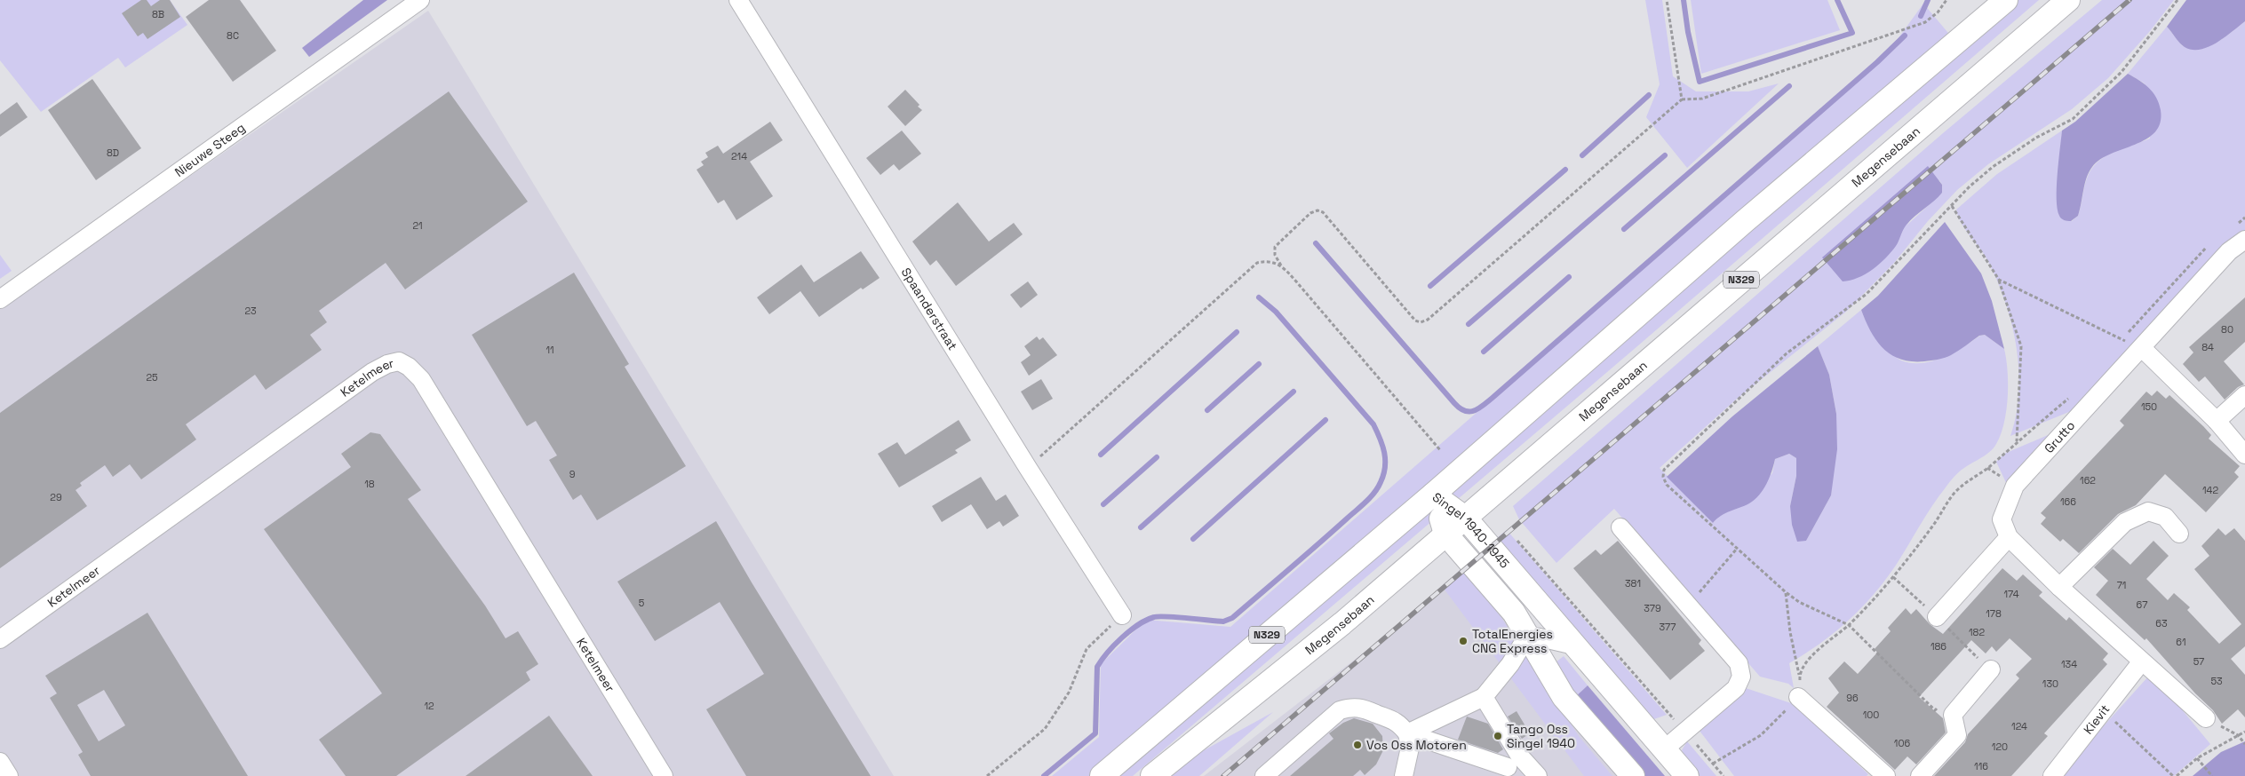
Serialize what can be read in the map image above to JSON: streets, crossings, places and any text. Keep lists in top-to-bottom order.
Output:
{
  "streets": {
    "main road": ["Megensebaan", "N329", "Singel 1940-1945"],
    "street": [
      "Nieuwe Steeg",
      "Spaanderstraat",
      "Ketelmeer",
      "Grutto",
      "Kievit"
    ]
  },
  "crossings": [
    ["Megensebaan", "Singel 1940-1945"],
    ["N329", "Singel 1940-1945"]
  ],
  "places": ["TotalEnergies CNG Express", "Tango Oss Singel 1940", "Vos Oss Motoren"],
  "house_numbers": [
    "8B",
    "8C",
    "8D",
    "214",
    "21",
    "23",
    "80",
    "84",
    "11",
    "25",
    "150",
    "9",
    "162",
    "18",
    "142",
    "29",
    "166",
    "381",
    "71",
    "174",
    "5",
    "67",
    "379",
    "178",
    "63",
    "377",
    "182",
    "61",
    "186",
    "57",
    "134",
    "53",
    "130",
    "96",
    "12",
    "100",
    "124",
    "106",
    "120",
    "116"
  ]
}
